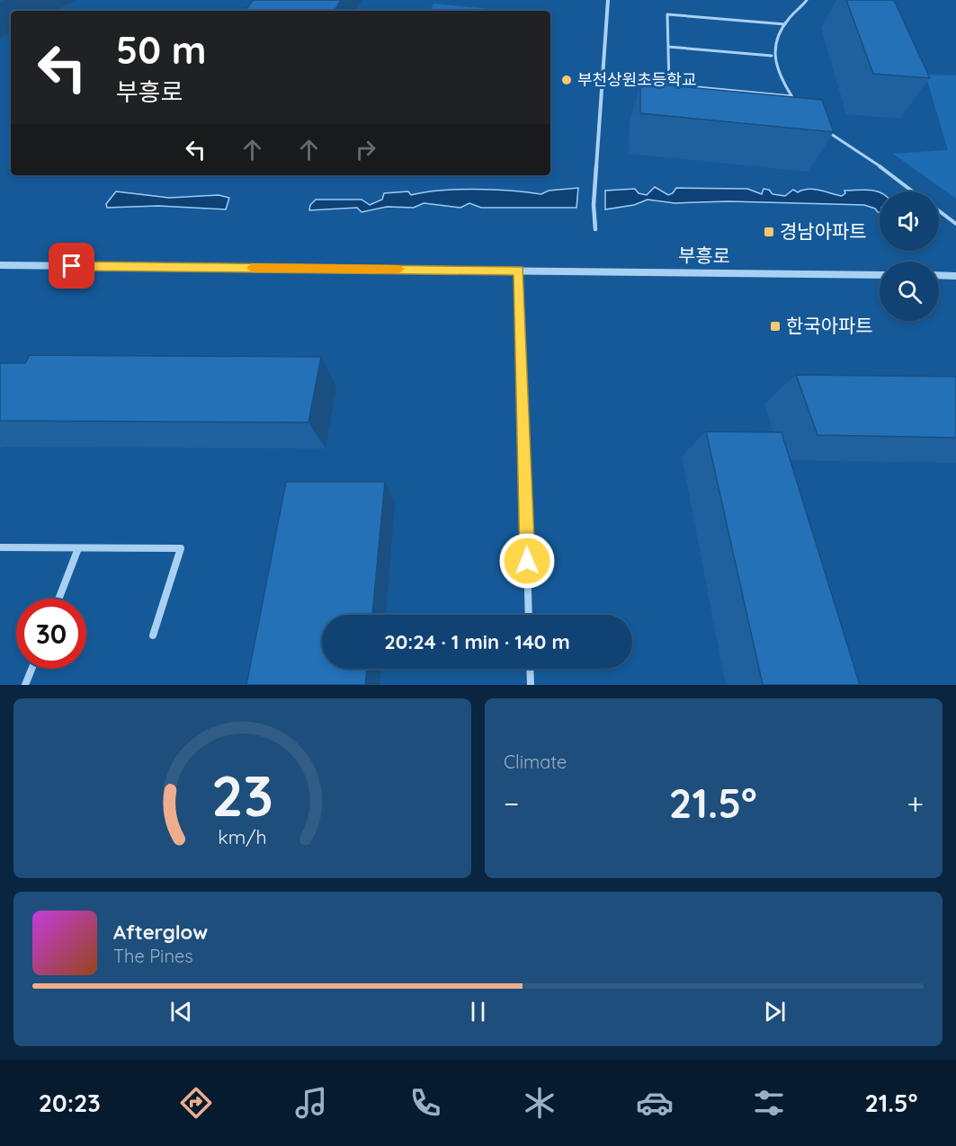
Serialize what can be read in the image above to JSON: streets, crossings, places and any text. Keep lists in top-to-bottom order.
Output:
{
  "streets": {
    "street": ["부흥로"]
  },
  "places": {
    "other": ["부천상원초등학교"],
    "transit": ["경남아파트", "한국아파트"]
  },
  "page": {
    "turn": ["50 m", "부흥로"],
    "limit": "30",
    "trip": "20:24 · 1 min · 140 m",
    "tile": "Climate",
    "heat": ["−", "21.5°", "+"],
    "song": ["Afterglow", "The Pines"],
    "tabs": ["20:23", "21.5°"],
    "gauge": ["23", "km/h"]
  }
}
